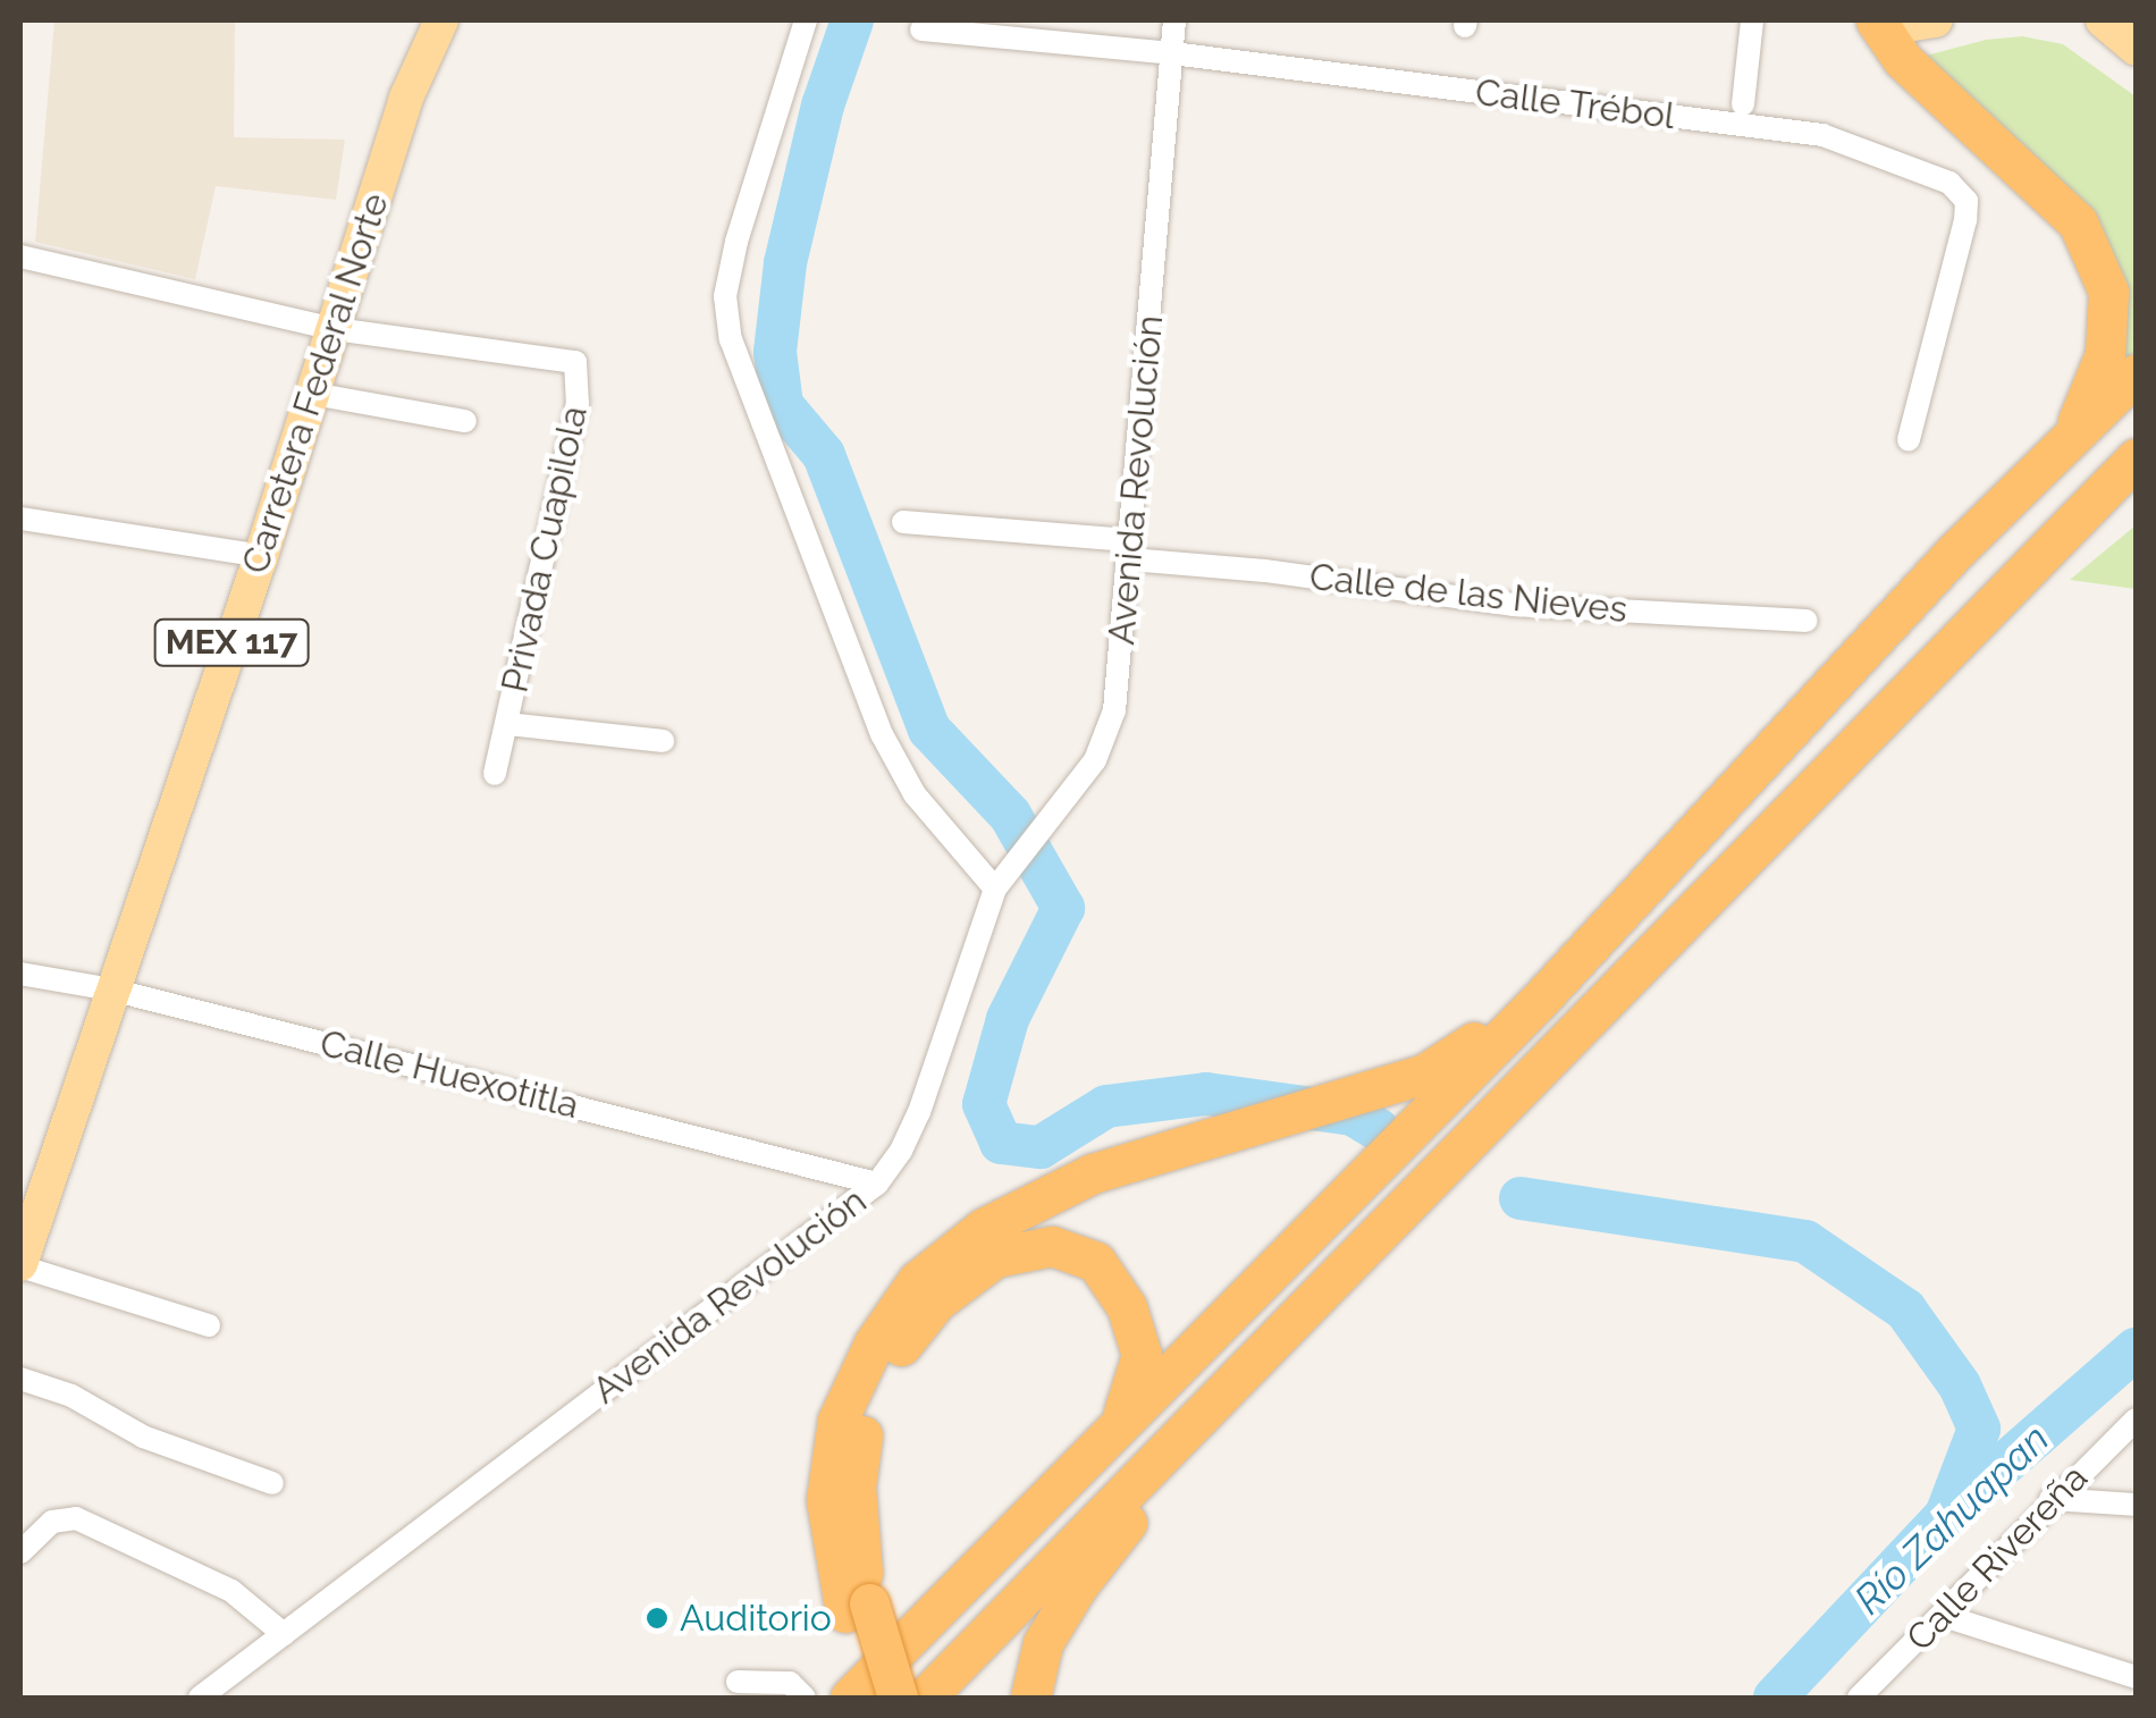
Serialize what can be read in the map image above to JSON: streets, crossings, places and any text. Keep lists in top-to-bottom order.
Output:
{
  "streets": {
    "main road": ["Carretera Federal Norte", "MEX 117"],
    "street": [
      "Calle Trébol",
      "Avenida Revolución",
      "Privada Cuapilola",
      "Calle de las Nieves",
      "Calle Huexotitla",
      "Calle Rivereña"
    ]
  },
  "crossings": [
    ["Calle Trébol", "Avenida Revolución"],
    ["Carretera Federal Norte", "Privada Cuapilola"],
    ["Carretera Federal Norte", "Calle Huexotitla"],
    ["Avenida Revolución", "Calle de las Nieves"],
    ["Avenida Revolución", "Calle Huexotitla"]
  ],
  "water": ["Río Zahuapan"],
  "places": ["Auditorio"]
}
